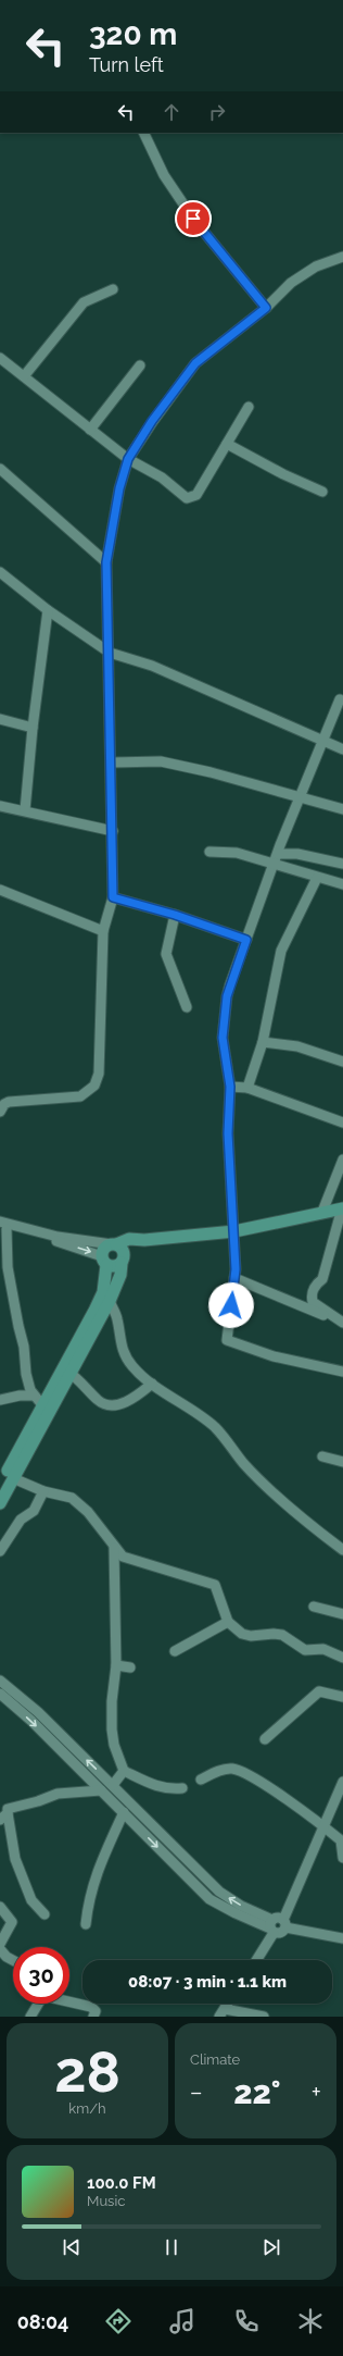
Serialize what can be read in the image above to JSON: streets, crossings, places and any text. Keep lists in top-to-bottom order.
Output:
{
  "page": {
    "turn": ["320 m", "Turn left"],
    "limit": "30",
    "trip": "08:07 · 3 min · 1.1 km",
    "tile": [
      ["28", "km/h"],
      "Climate"
    ],
    "heat": ["−", "22°", "+"],
    "song": ["100.0 FM", "Music"],
    "tabs": "08:04"
  }
}
